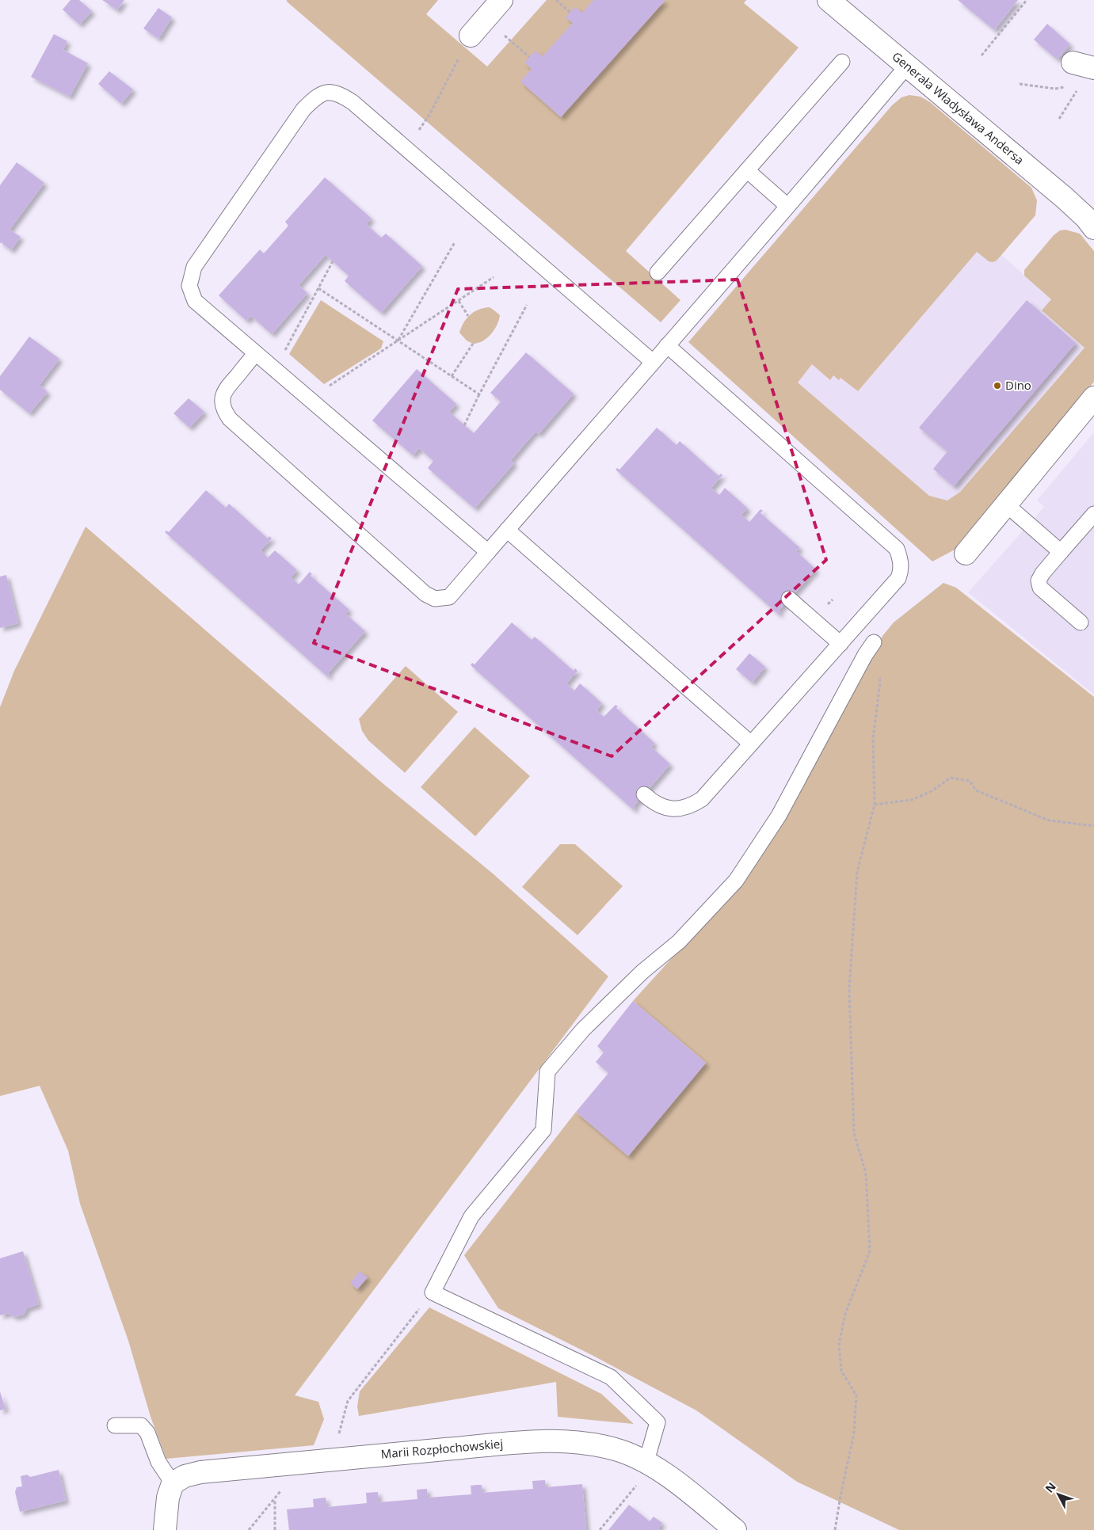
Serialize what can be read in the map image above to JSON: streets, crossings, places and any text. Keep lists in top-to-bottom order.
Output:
{
  "streets": {
    "street": ["Generała Władysława Andersa", "Marii Rozpłochowskiej"]
  },
  "places": ["Dino"],
  "north": "top left"
}
